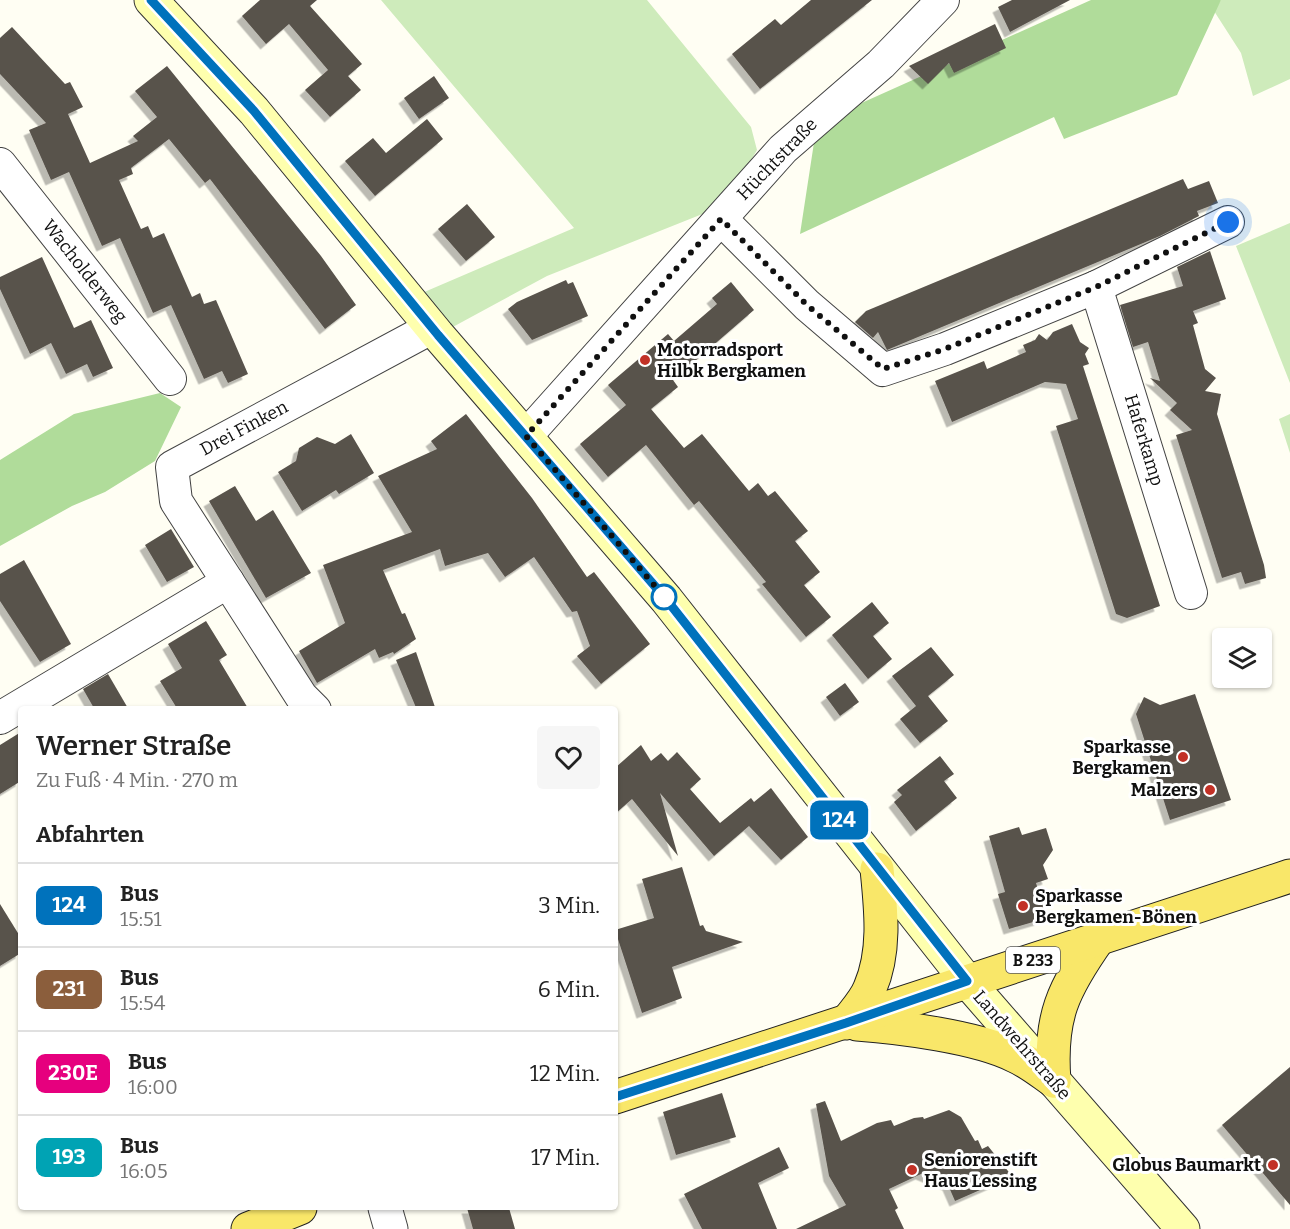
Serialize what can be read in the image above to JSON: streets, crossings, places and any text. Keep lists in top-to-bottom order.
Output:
{
  "streets": {
    "main road": ["B 233", "Landwehrstraße"],
    "street": [
      "Hüchtstraße",
      "Wacholderweg",
      "Drei Finken",
      "Haferkamp"
    ]
  },
  "crossings": [
    ["Hüchtstraße", "Landwehrstraße"],
    ["Drei Finken", "Landwehrstraße"],
    ["B 233", "Landwehrstraße"]
  ],
  "places": [
    "Motorradsport Hilbk Bergkamen",
    "Sparkasse Bergkamen",
    "Malzers",
    "Sparkasse Bergkamen-Bönen",
    "Globus Baumarkt",
    "Seniorenstift Haus Lessing"
  ],
  "lines": ["bus line 124"],
  "page": {
    "on_map": "124",
    "heading": [
      ["Werner Straße", "Zu Fuß · 4 Min. · 270 m"],
      "Abfahrten"
    ],
    "list": [
      {
        "mark": "124",
        "name": "Bus",
        "note": "15:51",
        "value": "3 Min."
      },
      {
        "mark": "231",
        "name": "Bus",
        "note": "15:54",
        "value": "6 Min."
      },
      {
        "mark": "230E",
        "name": "Bus",
        "note": "16:00",
        "value": "12 Min."
      },
      {
        "mark": "193",
        "name": "Bus",
        "note": "16:05",
        "value": "17 Min."
      }
    ]
  }
}
